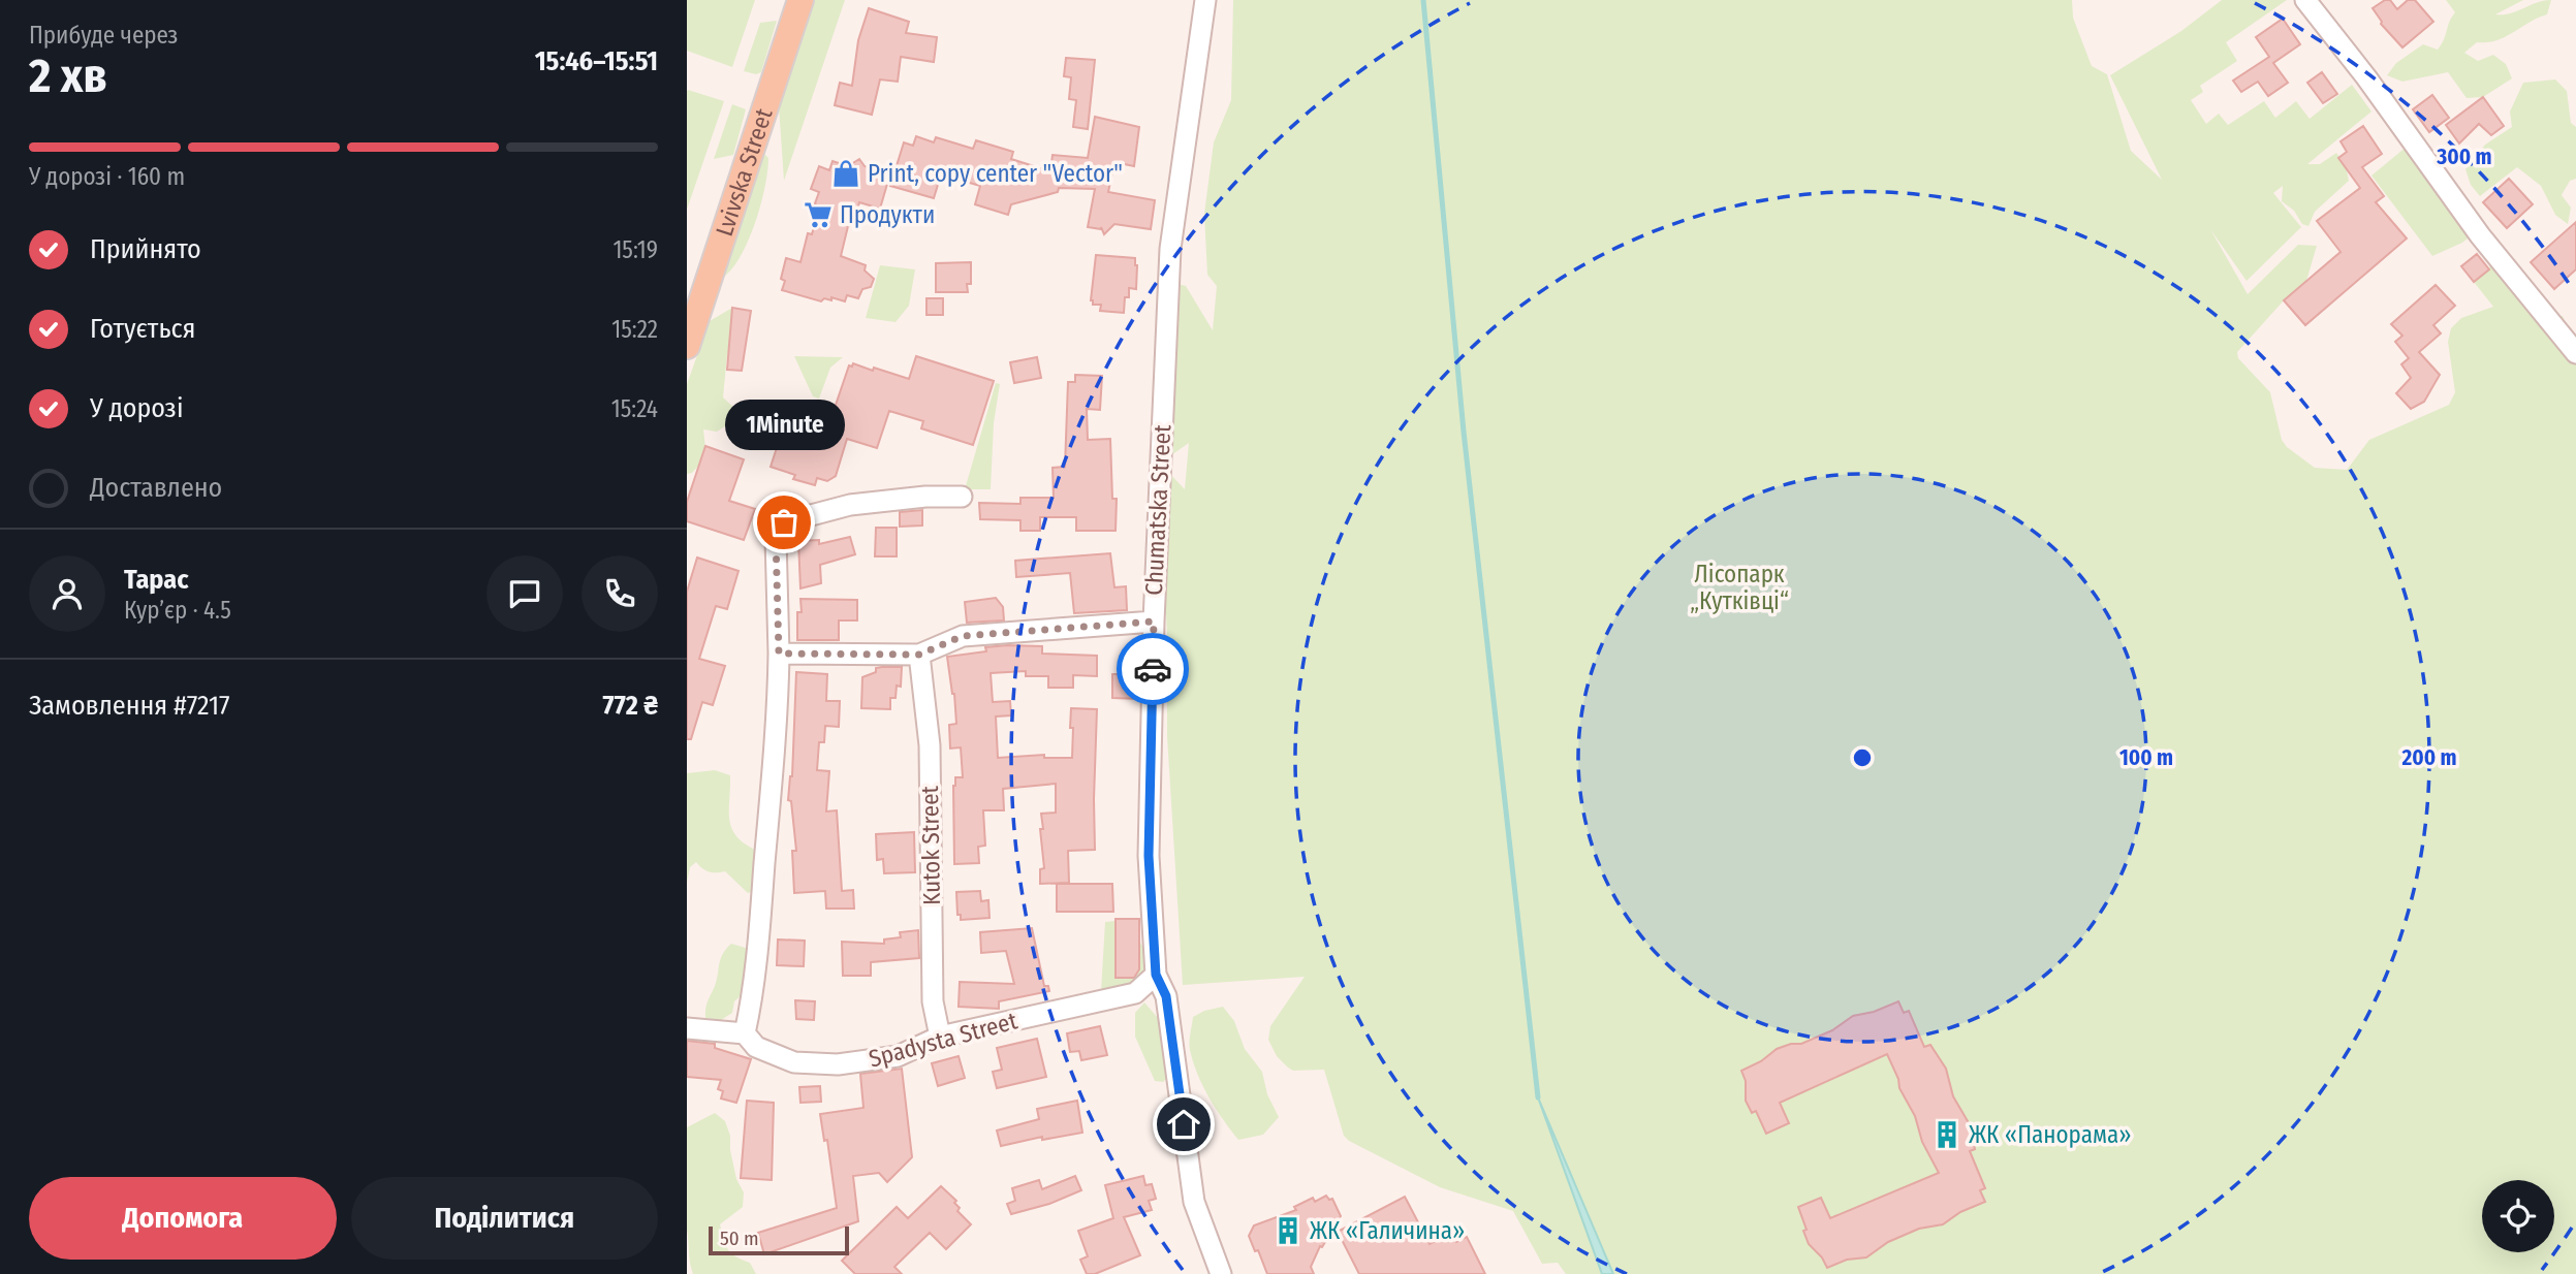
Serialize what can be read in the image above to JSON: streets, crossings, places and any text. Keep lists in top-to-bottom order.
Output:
{
  "streets": {
    "main road": ["Lvivska Street"],
    "street": ["Chumatska Street", "Kutok Street", "Spadysta Street"]
  },
  "crossings": [
    ["Chumatska Street", "Spadysta Street"],
    ["Kutok Street", "Spadysta Street"]
  ],
  "parks": ["Лісопарк „Кутківці“"],
  "places": {
    "shop": ["Print, copy center \"Vector\""],
    "supermarket": ["Продукти"],
    "other": ["1Minute"],
    "building": ["ЖК «Панорама»", "ЖК «Галичина»"]
  },
  "scale_bar": "50 m",
  "page": {
    "heading": ["2 хв", "Прибуде через", "15:46–15:51"],
    "panel": [
      "Тарас",
      "Кур’єр · 4.5",
      "Замовлення #7217",
      "772 ₴"
    ],
    "bar": "У дорозі · 160 m",
    "list": [
      ["Прийнято", "15:19"],
      ["Готується", "15:22"],
      ["У дорозі", "15:24"],
      "Доставлено"
    ],
    "bubble": "1Minute",
    "buttons": ["Допомога", "Поділитися"],
    "scale": "50 m"
  },
  "rings": ["300 m", "100 m", "200 m"]
}
